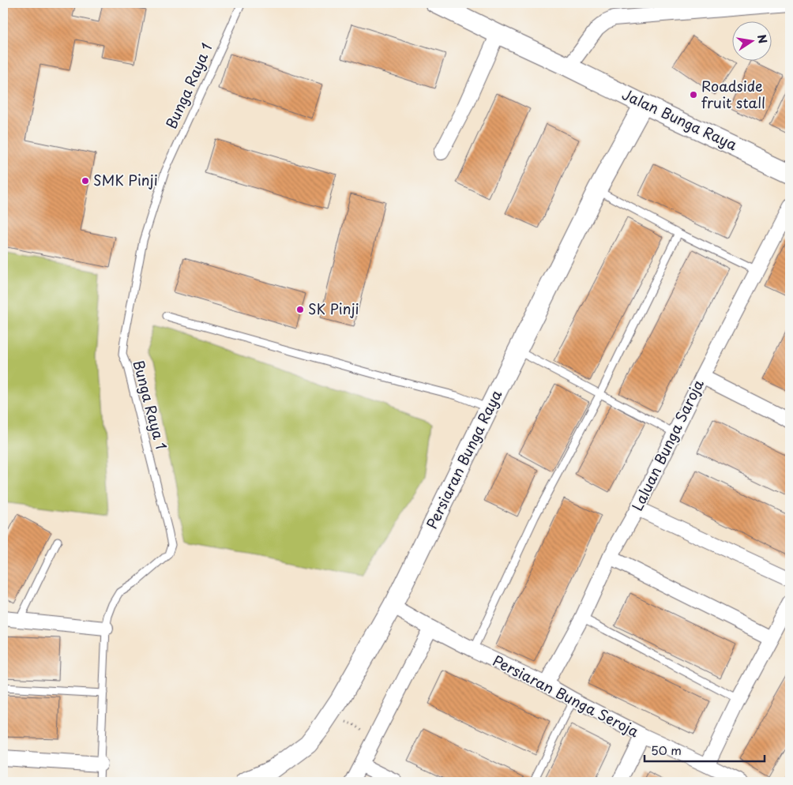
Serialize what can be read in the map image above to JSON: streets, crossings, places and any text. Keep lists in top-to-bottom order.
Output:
{
  "streets": {
    "street": [
      "Jalan Bunga Raya",
      "Laluan Bunga Saroja",
      "Persiaran Bunga Raya",
      "Persiaran Bunga Seroja"
    ],
    "lane": ["Bunga Raya 1"]
  },
  "crossings": [
    ["Jalan Bunga Raya", "Persiaran Bunga Raya"],
    ["Laluan Bunga Saroja", "Persiaran Bunga Seroja"],
    ["Persiaran Bunga Raya", "Persiaran Bunga Seroja"]
  ],
  "places": ["Roadside fruit stall", "SMK Pinji", "SK Pinji"],
  "scale_bar": "50 m",
  "north": "right"
}
